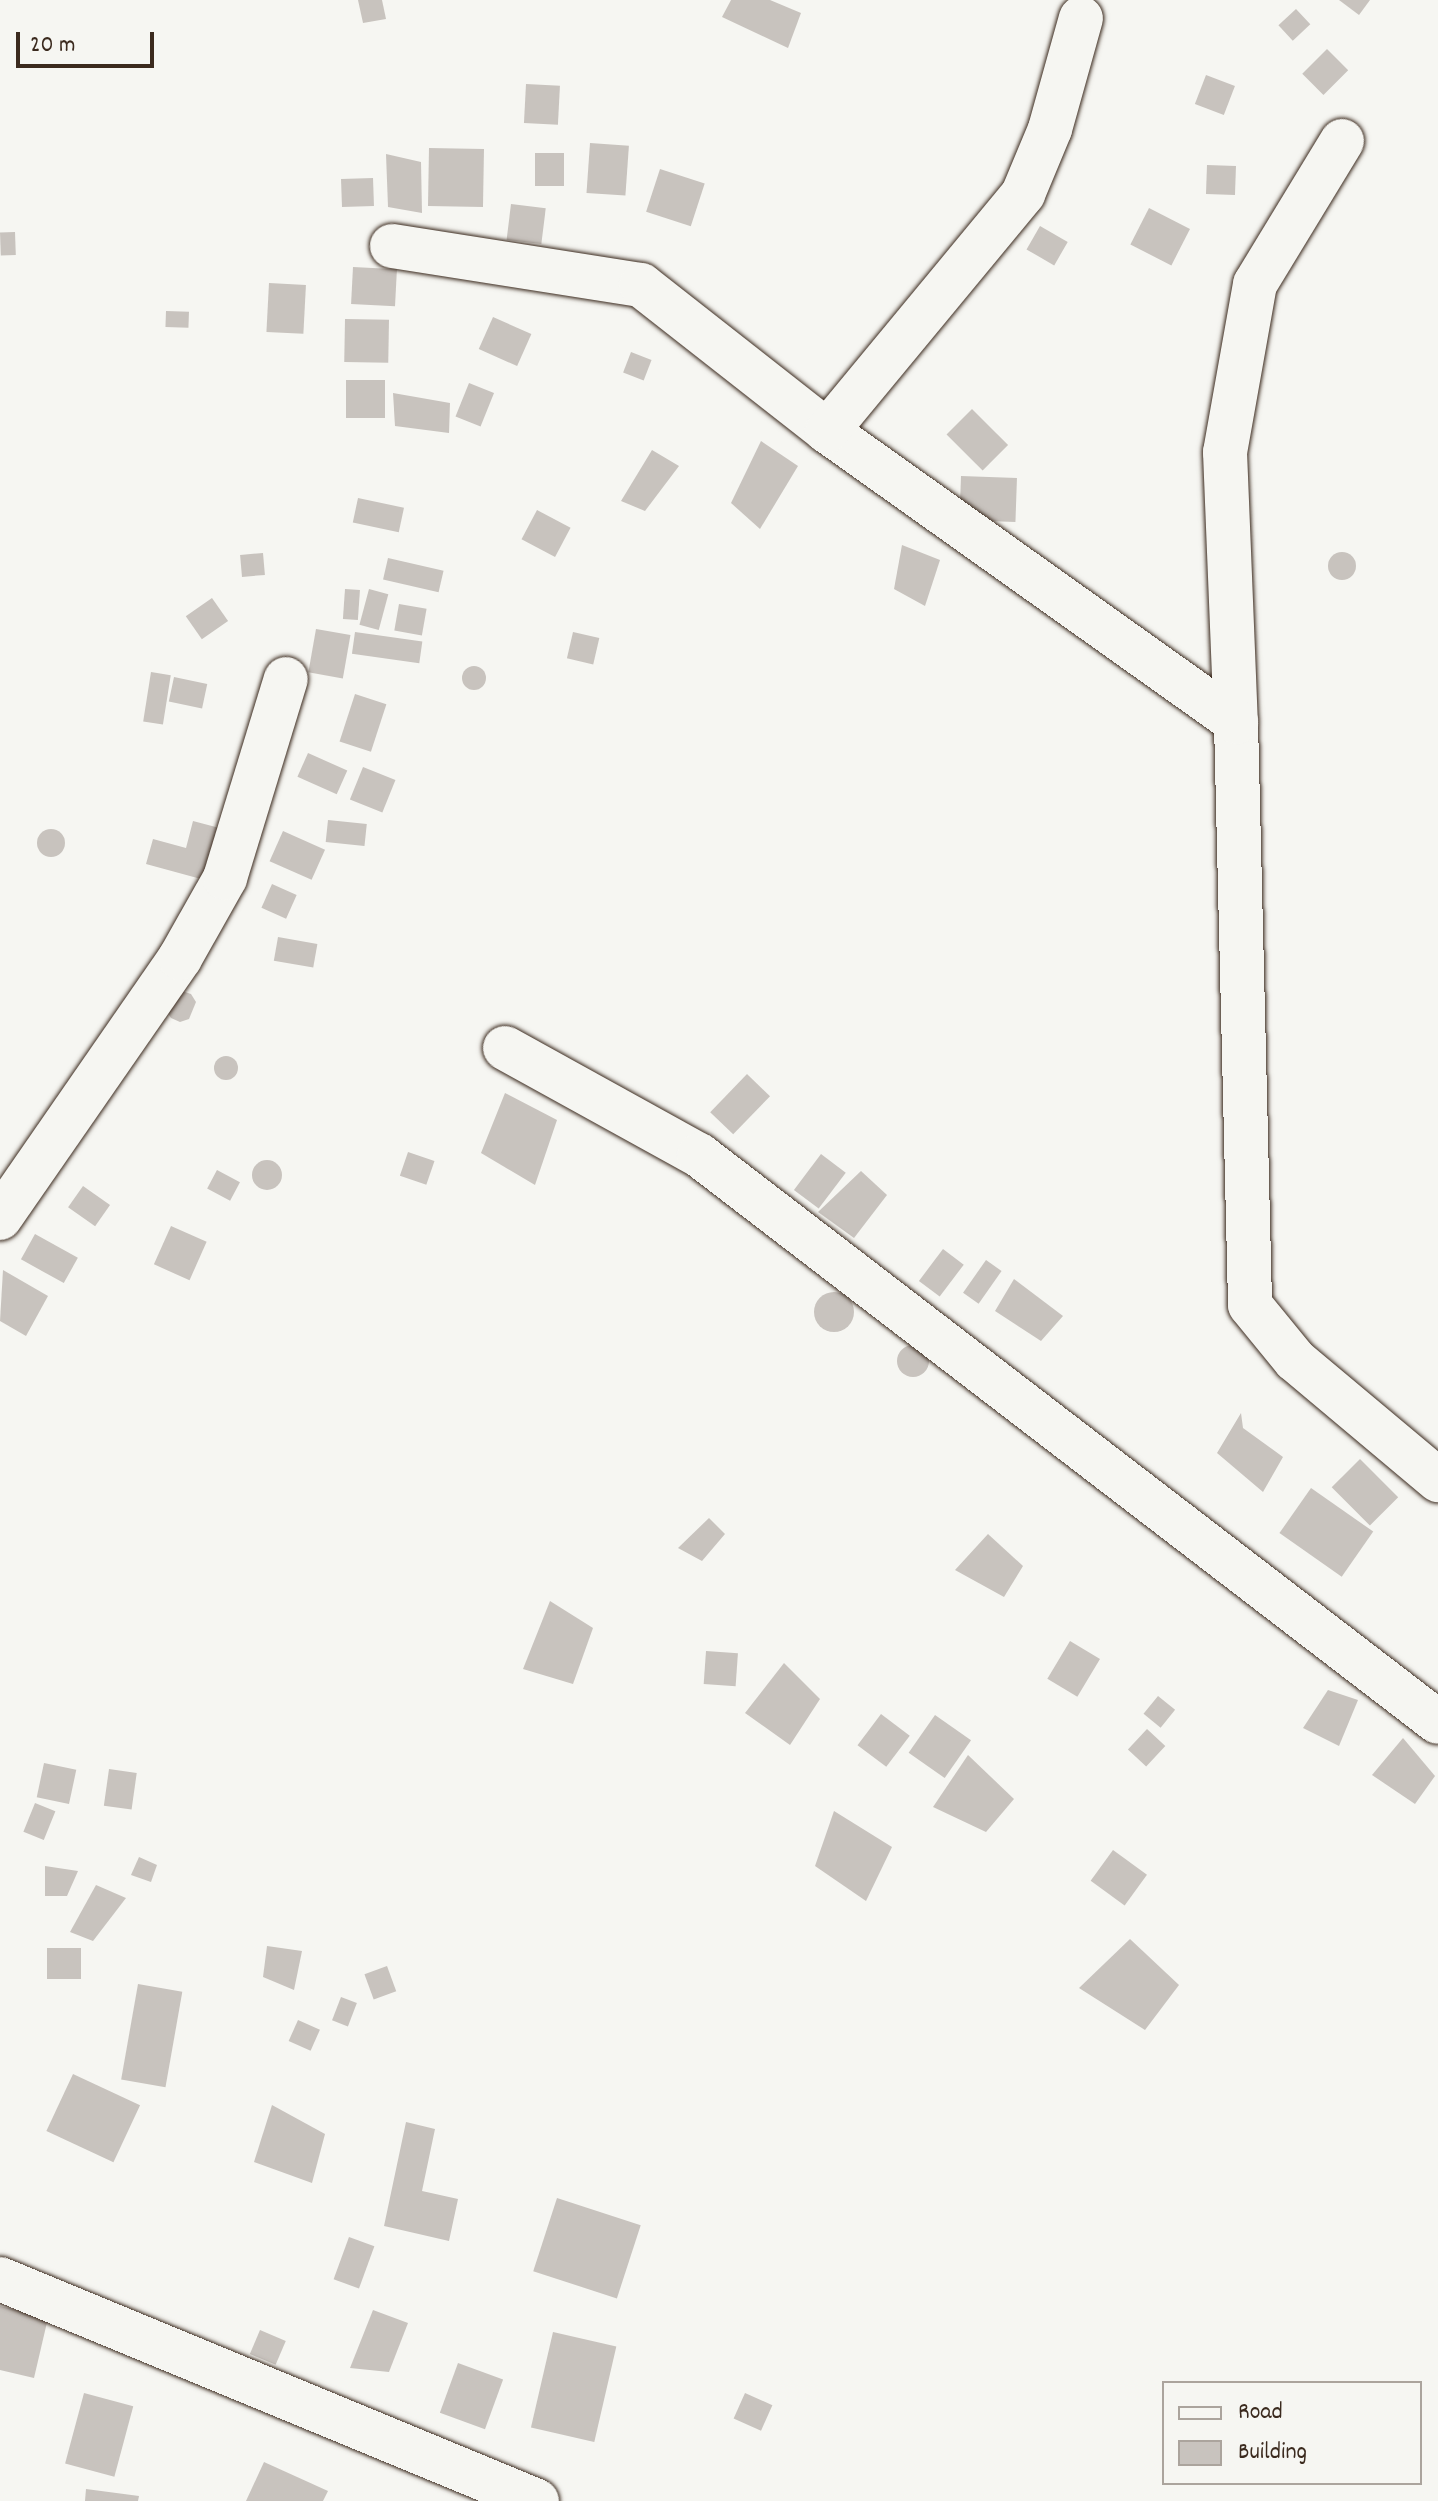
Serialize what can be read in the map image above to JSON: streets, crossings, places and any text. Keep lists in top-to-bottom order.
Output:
{
  "legend": ["Road", "Building"],
  "scale_bar": "20 m"
}
